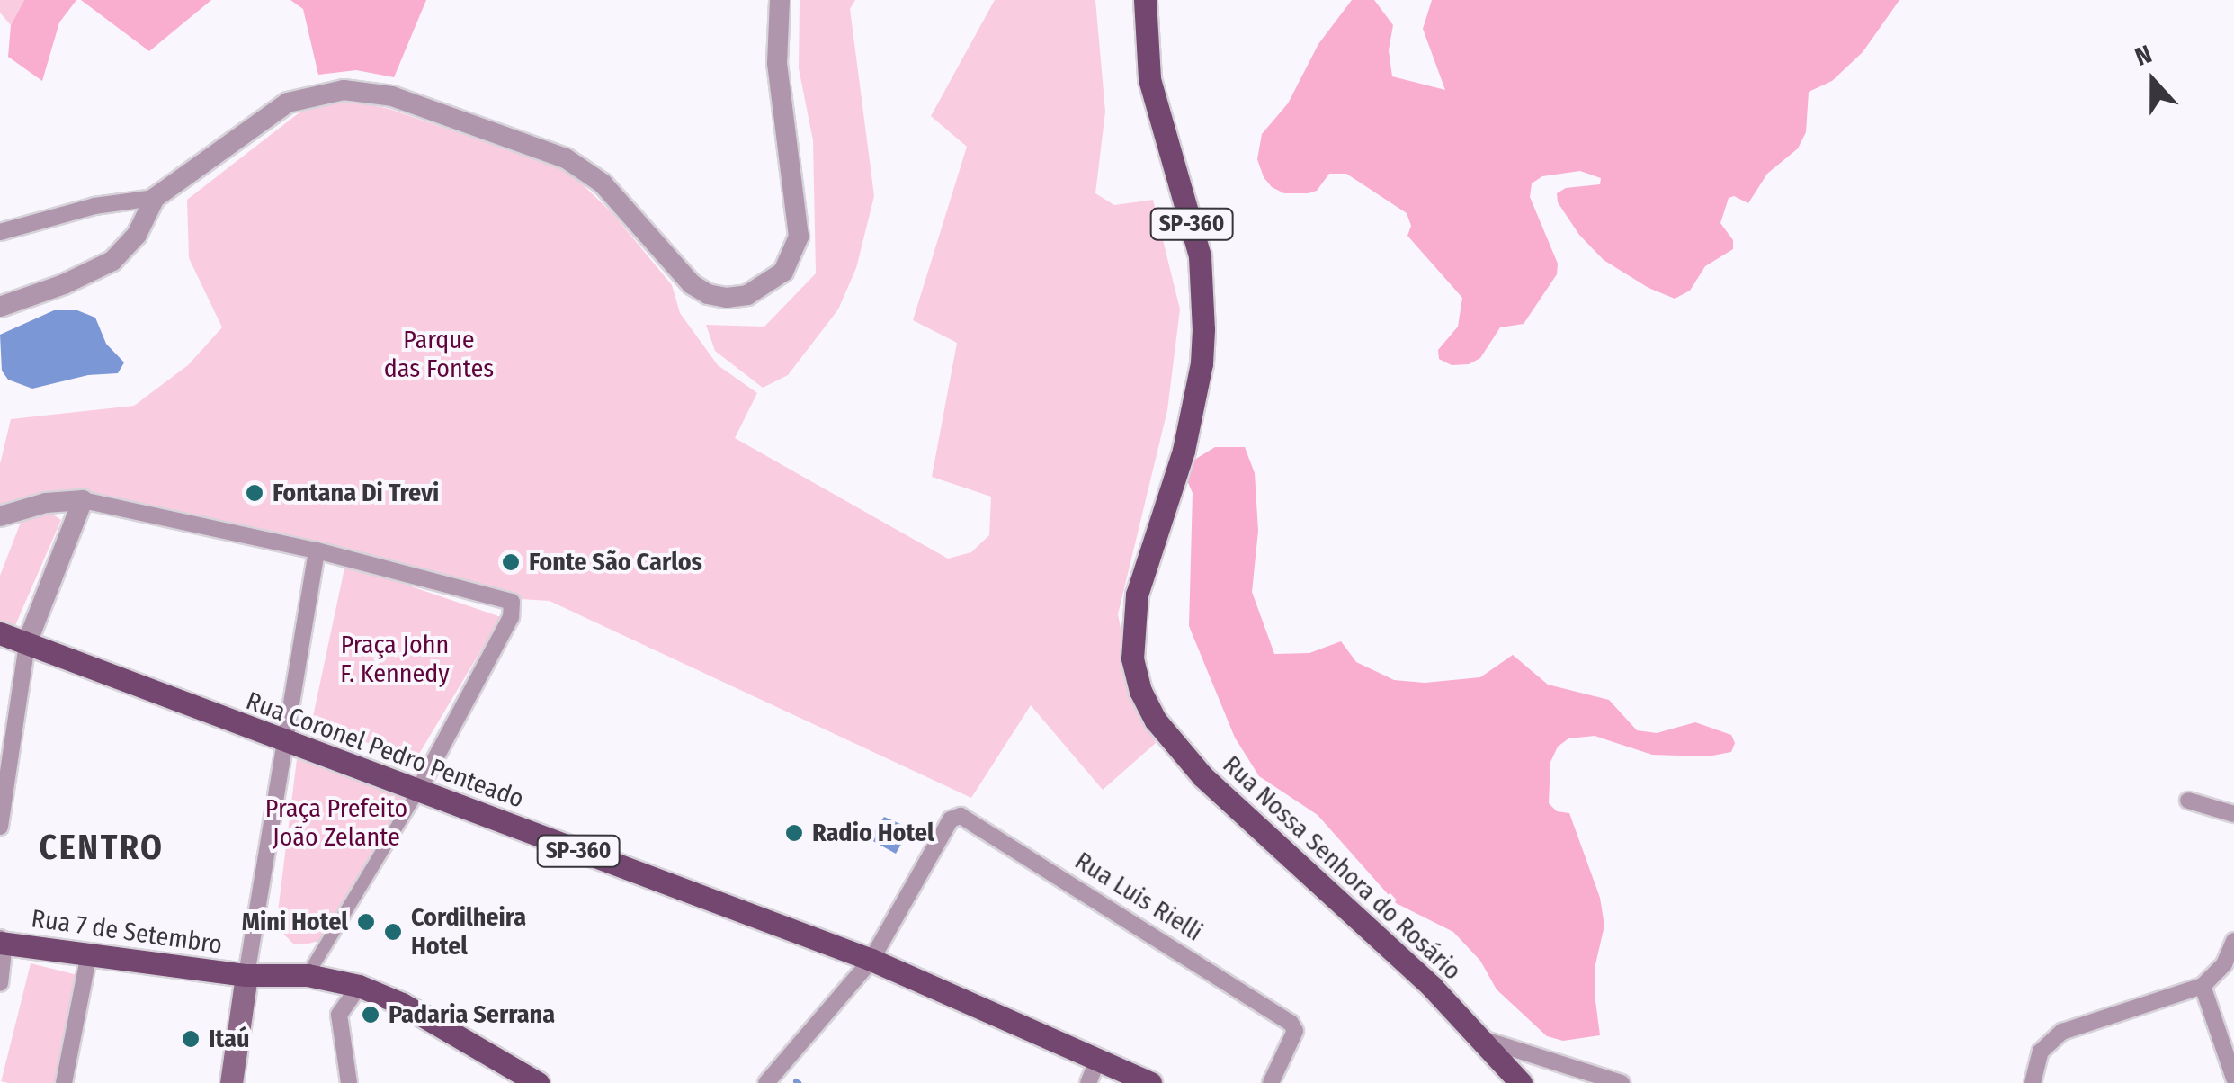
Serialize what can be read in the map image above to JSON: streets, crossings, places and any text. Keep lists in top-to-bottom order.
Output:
{
  "streets": {
    "main road": [
      "SP-360",
      "Rua Coronel Pedro Penteado",
      "Rua Nossa Senhora do Rosário",
      "Rua 7 de Setembro"
    ],
    "street": ["Rua Luis Rielli"]
  },
  "crossings": [
    ["Rua Coronel Pedro Penteado", "Rua Luis Rielli"]
  ],
  "districts": ["CENTRO"],
  "parks": ["Parque das Fontes", "Praça John F. Kennedy", "Praça Prefeito João Zelante"],
  "places": [
    "Fontana Di Trevi",
    "Fonte São Carlos",
    "Radio Hotel",
    "Mini Hotel",
    "Cordilheira Hotel",
    "Padaria Serrana",
    "Itaú"
  ],
  "north": "top"
}
